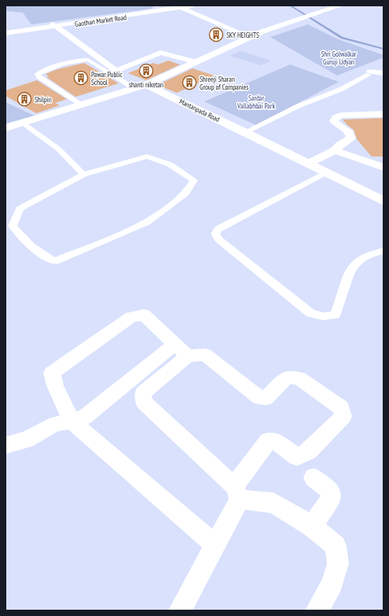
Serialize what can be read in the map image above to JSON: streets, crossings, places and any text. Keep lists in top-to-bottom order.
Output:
{
  "streets": {
    "street": ["Gaothan Market Road", "Mantanpada Road"]
  },
  "parks": ["Shri Golwalkar Guruji Udyan", "Sardar Vallabhbai Park"],
  "places": {
    "building": [
      "SKY HEIGHTS",
      "shanti niketan",
      "Pawar Public School",
      "Shreeji Sharan Group of Companies",
      "Shilpin"
    ]
  }
}
